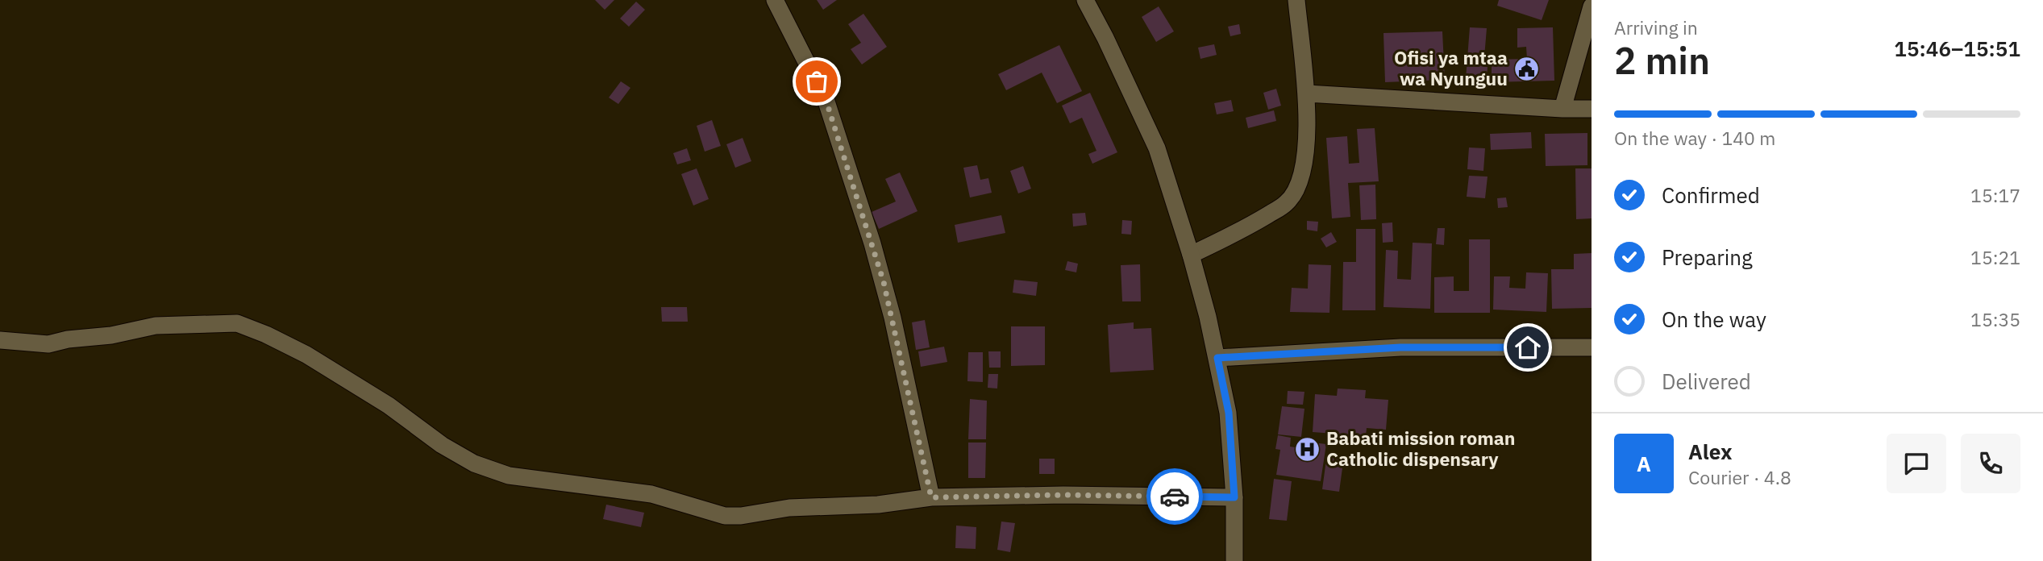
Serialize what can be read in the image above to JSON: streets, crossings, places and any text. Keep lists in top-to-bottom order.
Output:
{
  "places": {
    "public building": ["Ofisi ya mtaa wa Nyunguu"],
    "hospital": ["Babati mission roman Catholic dispensary"]
  },
  "page": {
    "heading": ["2 min", "Arriving in", "15:46–15:51"],
    "panel": ["Alex", "Courier · 4.8"],
    "bar": "On the way · 140 m",
    "list": [
      ["Confirmed", "15:17"],
      ["Preparing", "15:21"],
      ["On the way", "15:35"],
      "Delivered"
    ],
    "round": "A"
  }
}
